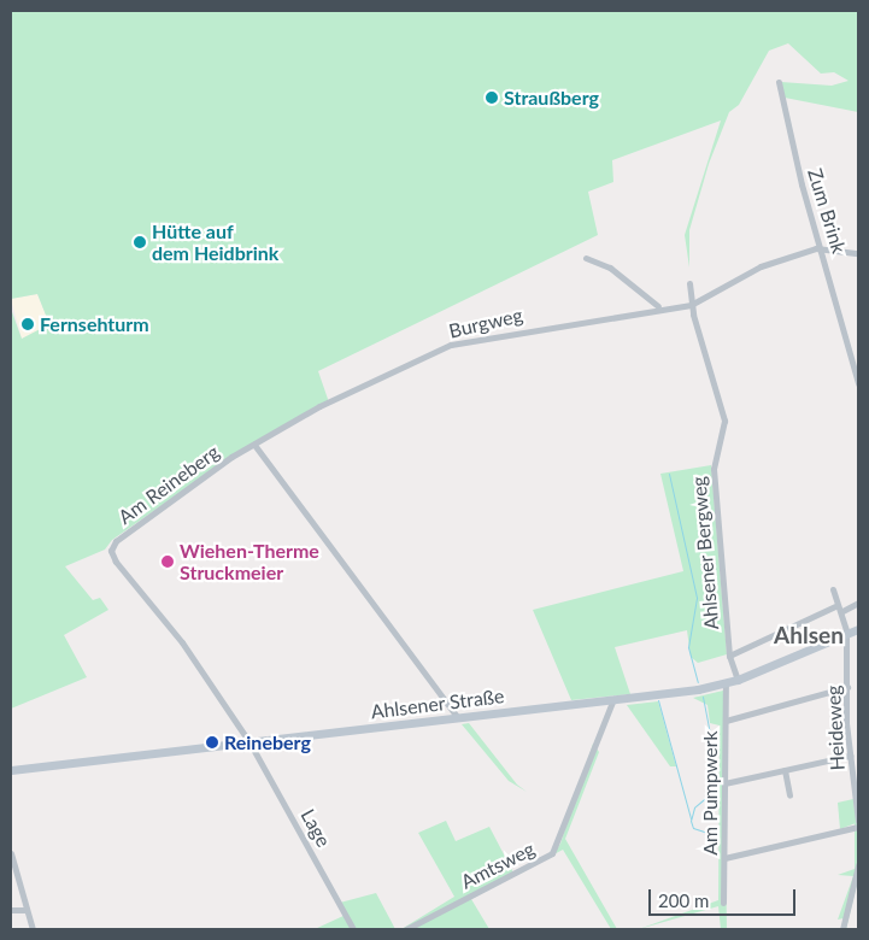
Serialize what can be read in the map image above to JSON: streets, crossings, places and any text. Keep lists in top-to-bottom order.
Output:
{
  "streets": {
    "main road": ["Ahlsener Straße"],
    "street": [
      "Zum Brink",
      "Burgweg",
      "Am Reineberg",
      "Ahlsener Bergweg",
      "Heideweg",
      "Am Pumpwerk",
      "Lage",
      "Amtsweg"
    ]
  },
  "crossings": [
    ["Zum Brink", "Burgweg"],
    ["Burgweg", "Am Reineberg"],
    ["Burgweg", "Ahlsener Bergweg"],
    ["Am Reineberg", "Ahlsener Straße"],
    ["Am Reineberg", "Lage"],
    ["Ahlsener Bergweg", "Ahlsener Straße"],
    ["Ahlsener Straße", "Heideweg"],
    ["Ahlsener Straße", "Am Pumpwerk"],
    ["Ahlsener Straße", "Lage"],
    ["Ahlsener Straße", "Amtsweg"]
  ],
  "districts": ["Ahlsen"],
  "places": [
    "Straußberg",
    "Hütte auf dem Heidbrink",
    "Fernsehturm",
    "Wiehen-Therme Struckmeier",
    "Reineberg"
  ],
  "scale_bar": "200 m"
}
